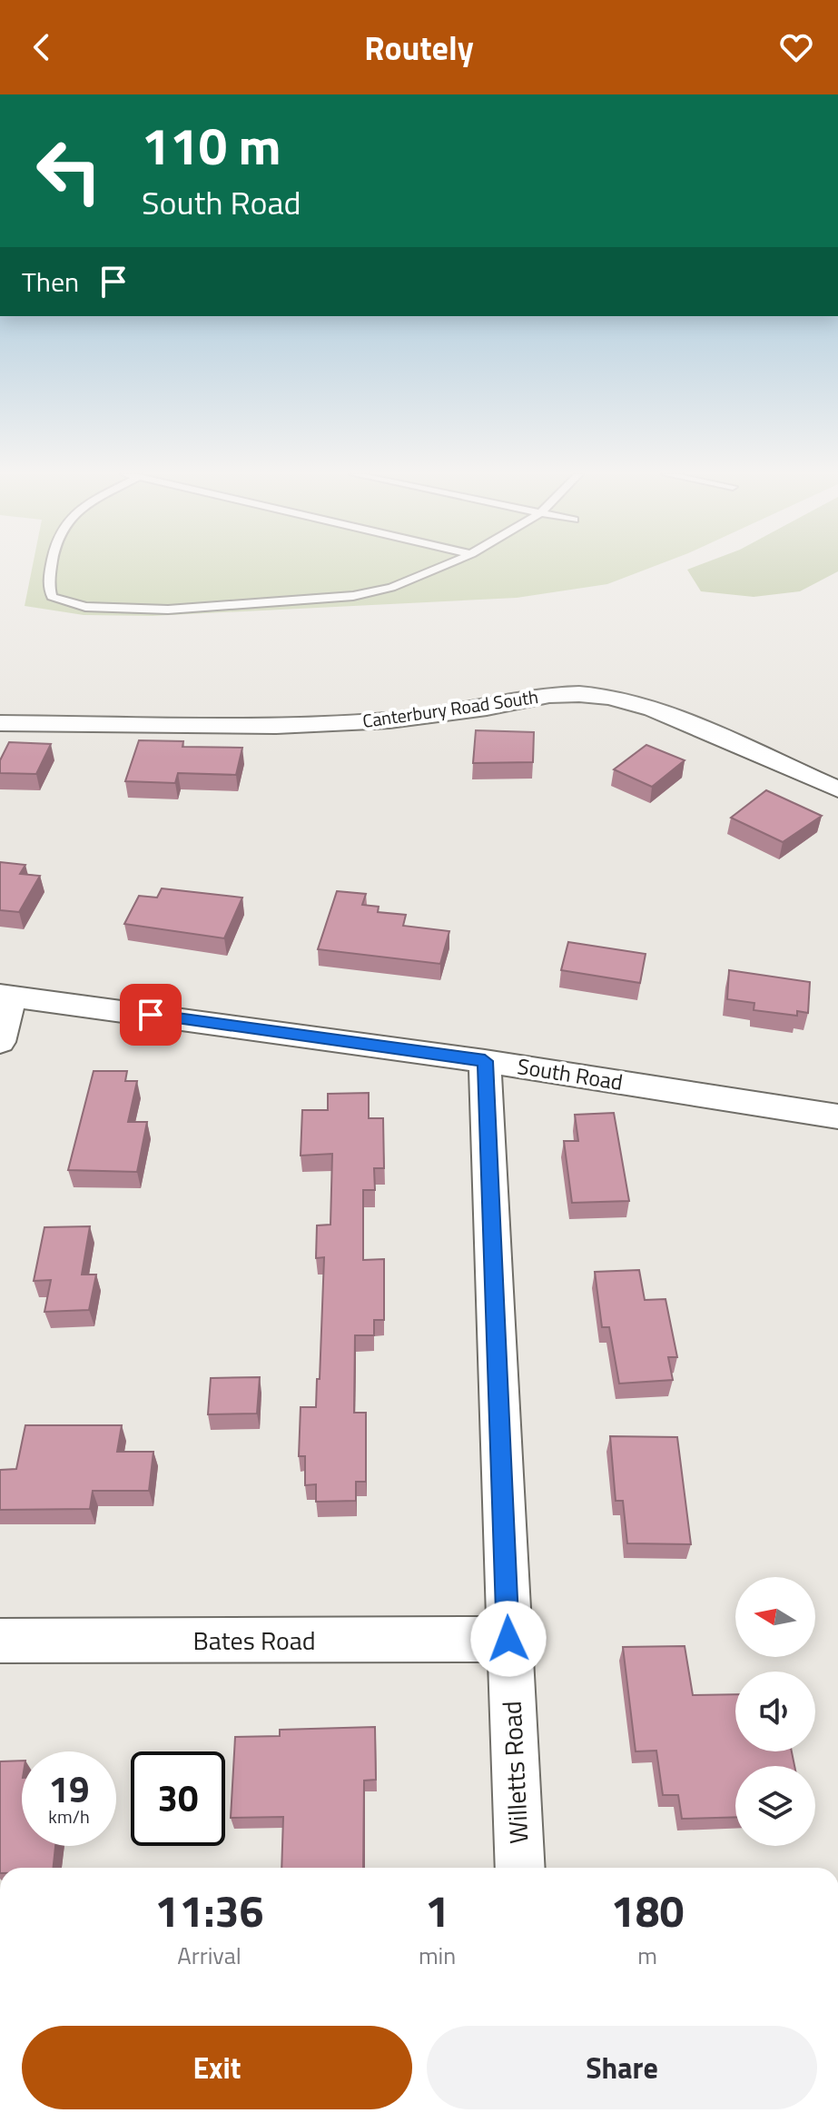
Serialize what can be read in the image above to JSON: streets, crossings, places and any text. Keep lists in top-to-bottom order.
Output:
{
  "streets": {
    "street": [
      "Canterbury Road South",
      "South Road",
      "Bates Road",
      "Willetts Road"
    ]
  },
  "crossings": [
    ["South Road", "Willetts Road"],
    ["Bates Road", "Willetts Road"]
  ],
  "north": "left",
  "page": {
    "header": "Routely",
    "turn": ["110 m", "South Road"],
    "then": "Then",
    "speed": "19 km/h",
    "limit": "30",
    "eta": [
      "11:36",
      "Arrival",
      "1",
      "min",
      "180",
      "m"
    ],
    "buttons": ["Exit", "Share"]
  }
}
